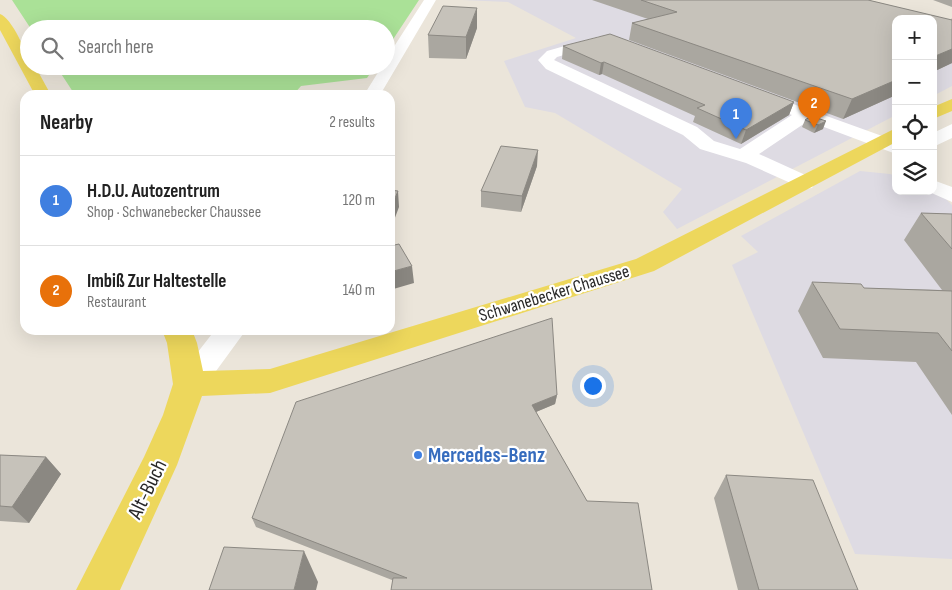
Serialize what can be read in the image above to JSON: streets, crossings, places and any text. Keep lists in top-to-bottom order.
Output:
{
  "streets": {
    "main road": ["Schwanebecker Chaussee", "Alt-Buch"]
  },
  "crossings": [
    ["Schwanebecker Chaussee", "Alt-Buch"]
  ],
  "places": ["Mercedes-Benz"],
  "page": {
    "map_buttons": ["+", "−"],
    "search": "Search here",
    "pins": ["2", "1"],
    "heading": ["Nearby", "2 results"],
    "list": [
      {
        "mark": "1",
        "name": "H.D.U. Autozentrum",
        "note": "Shop · Schwanebecker Chaussee",
        "value": "120 m"
      },
      {
        "mark": "2",
        "name": "Imbiß Zur Haltestelle",
        "note": "Restaurant",
        "value": "140 m"
      }
    ]
  }
}
